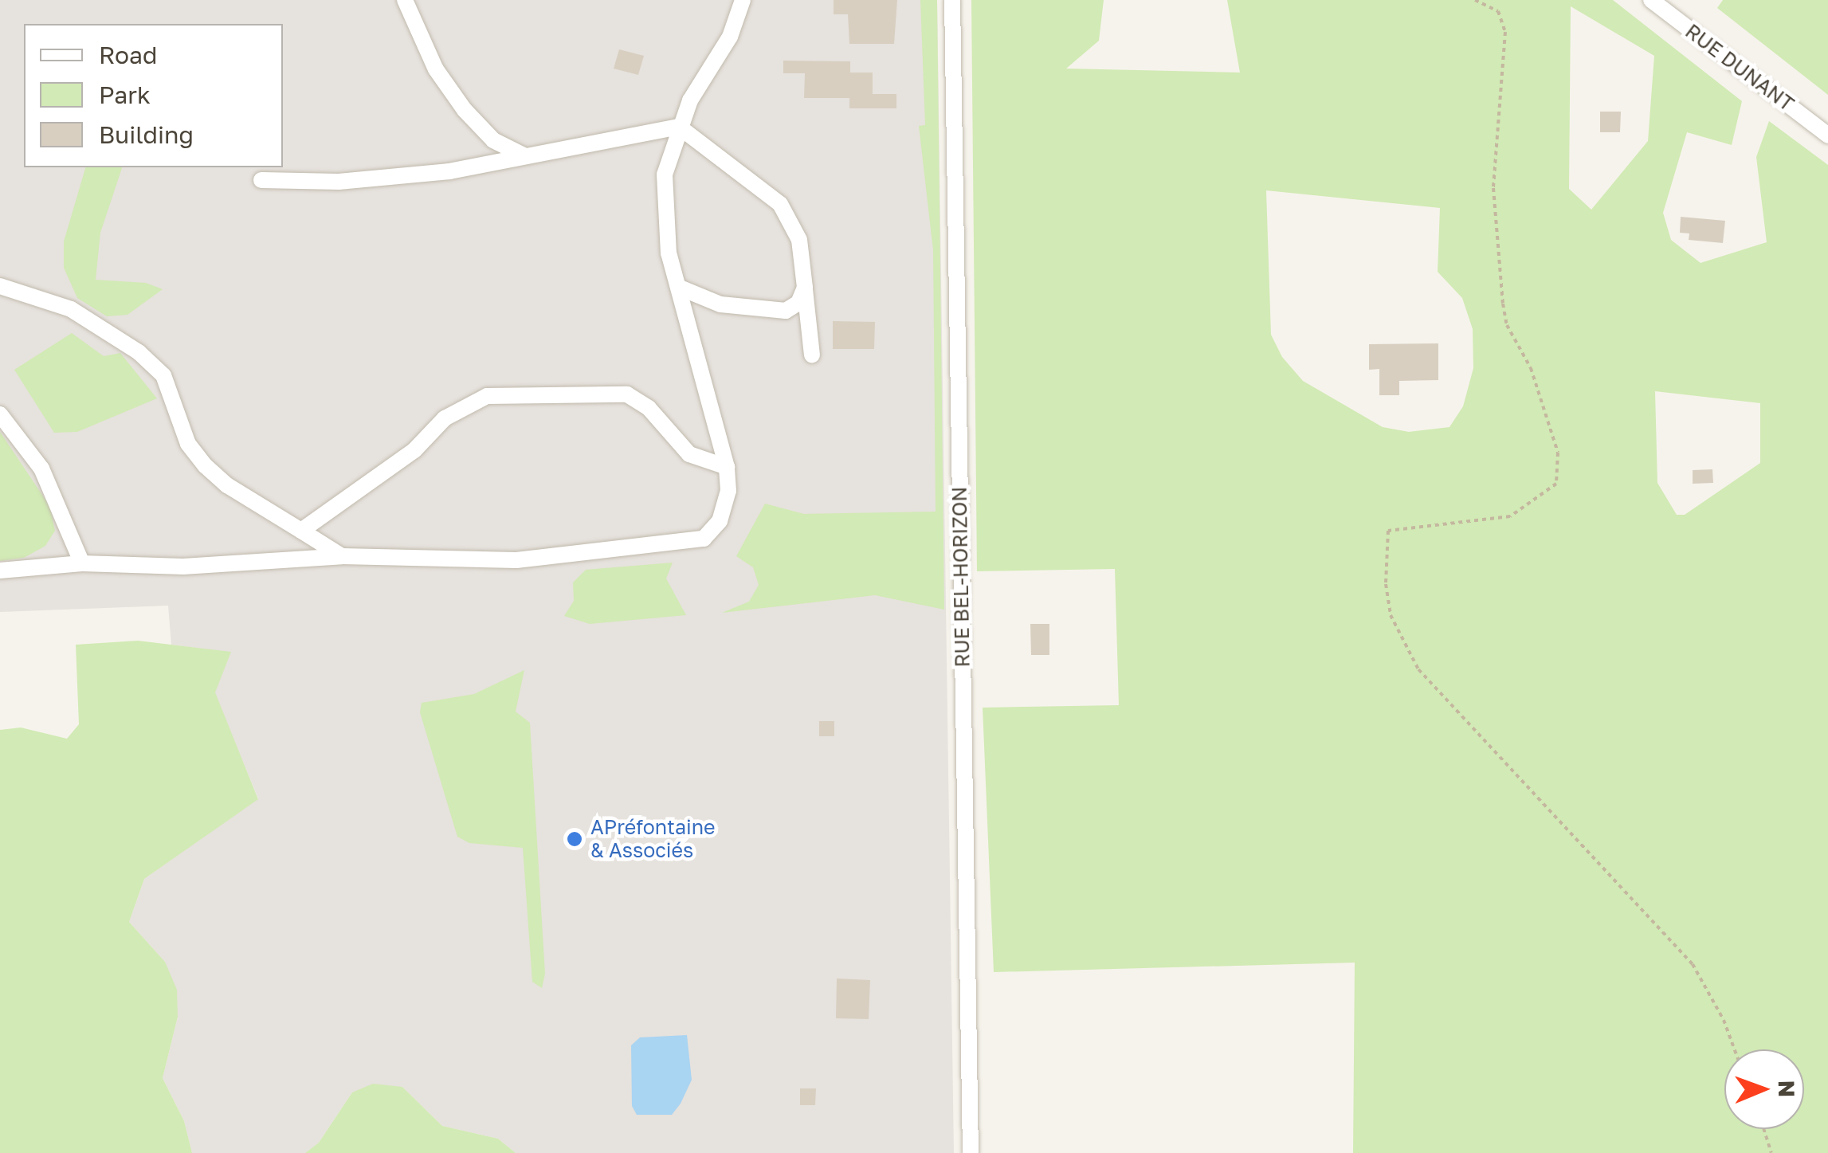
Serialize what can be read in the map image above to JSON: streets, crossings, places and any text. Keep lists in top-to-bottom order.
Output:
{
  "streets": {
    "street": ["RUE DUNANT", "RUE BEL-HORIZON"]
  },
  "places": ["APréfontaine & Associés"],
  "legend": ["Road", "Park", "Building"],
  "north": "right"
}
